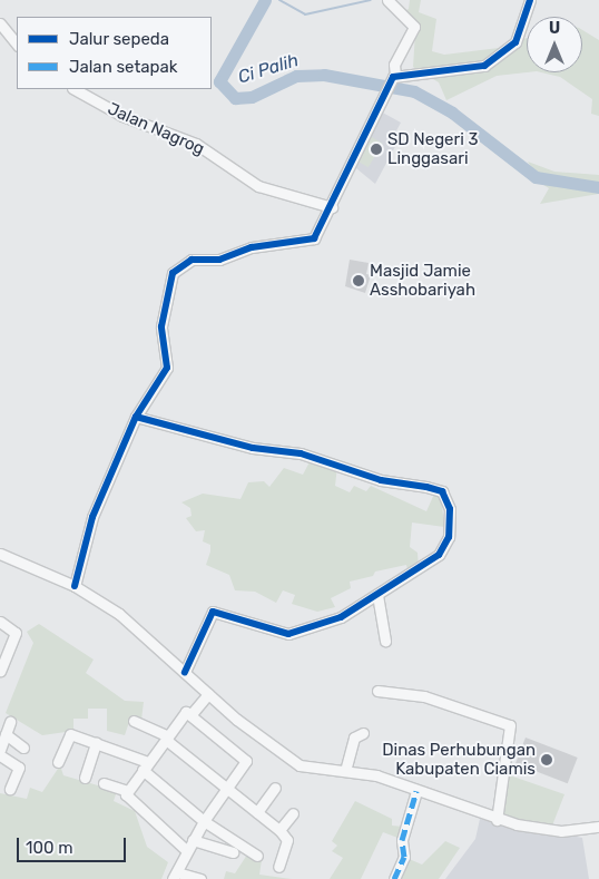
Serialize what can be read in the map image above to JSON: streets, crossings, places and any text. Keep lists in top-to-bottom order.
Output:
{
  "streets": {
    "street": ["Jalan Nagrog"]
  },
  "water": ["Ci Palih"],
  "places": ["SD Negeri 3 Linggasari", "Masjid Jamie Asshobariyah", "Dinas Perhubungan Kabupaten Ciamis"],
  "legend": ["Jalur sepeda", "Jalan setapak"],
  "scale_bar": "100 m",
  "north": "top"
}
